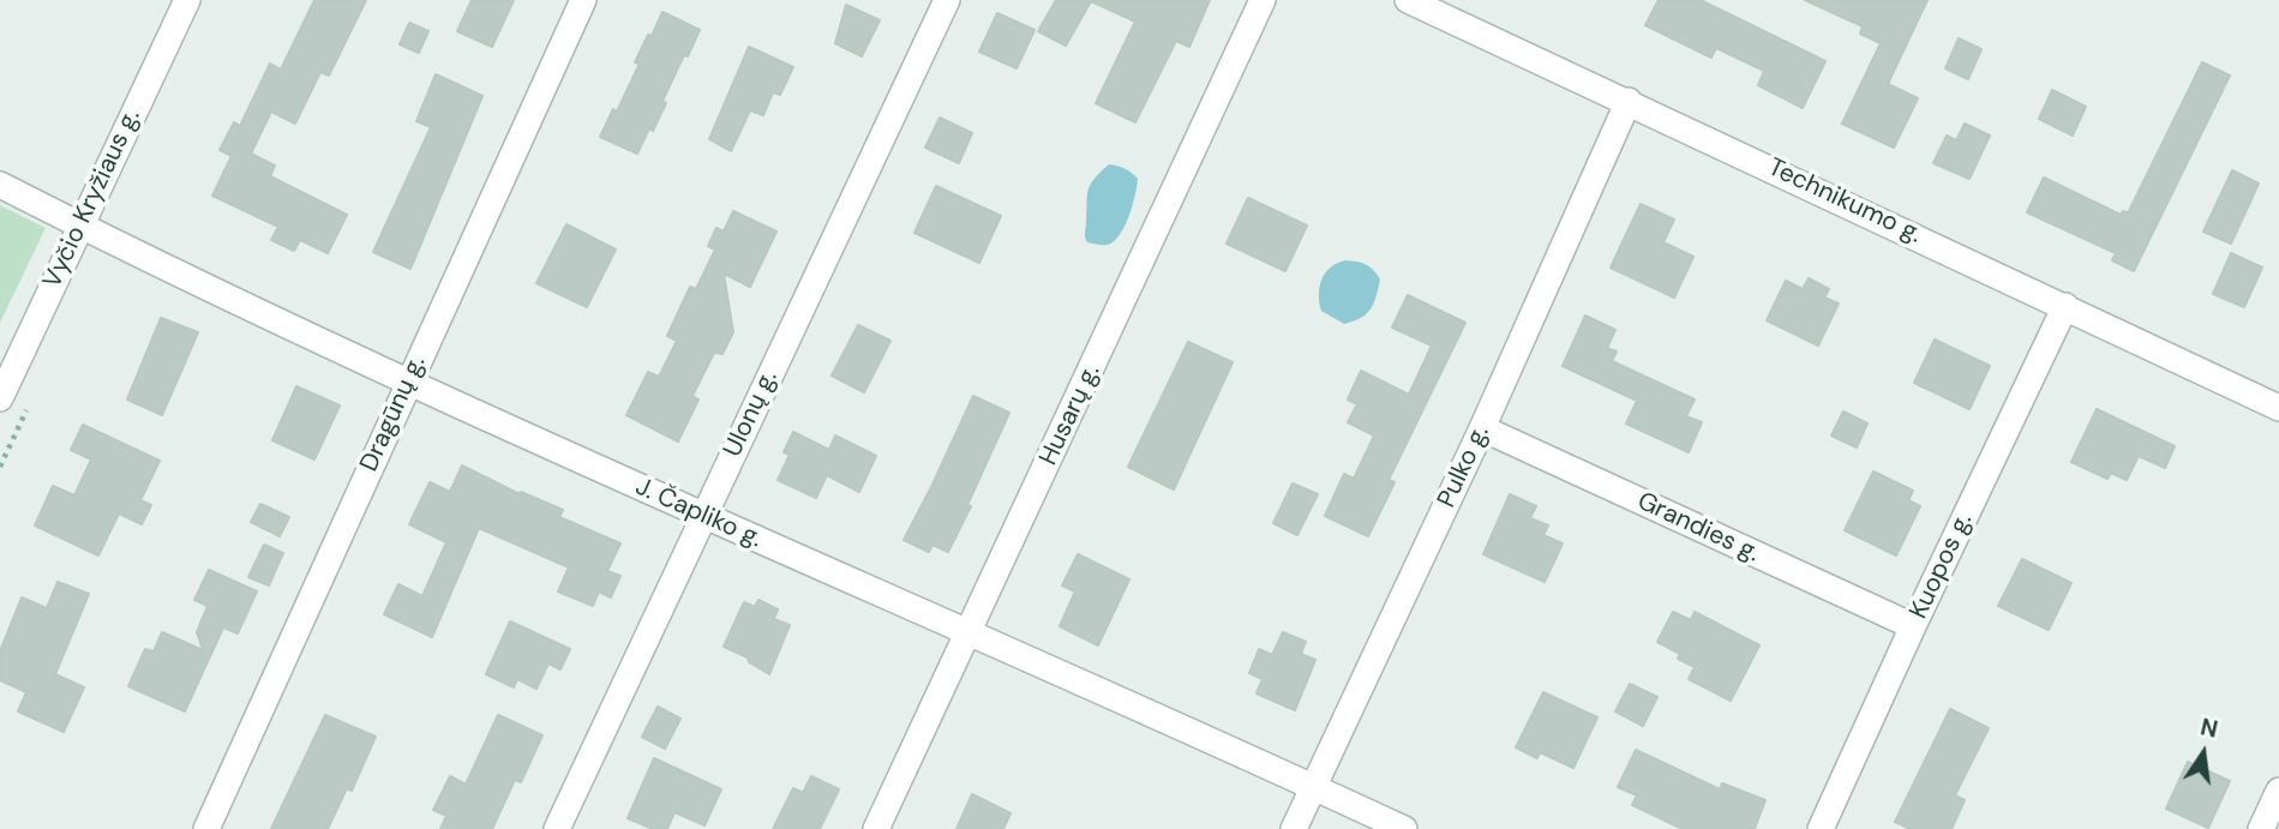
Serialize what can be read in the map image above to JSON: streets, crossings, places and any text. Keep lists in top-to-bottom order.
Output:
{
  "streets": {
    "street": [
      "Vyčio Kryžiaus g.",
      "Technikumo g.",
      "Dragūnų g.",
      "Ulonų g.",
      "Husarų g.",
      "Pulko g.",
      "J. Čapliko g.",
      "Grandies g.",
      "Kuopos g."
    ]
  },
  "crossings": [
    ["Vyčio Kryžiaus g.", "J. Čapliko g."],
    ["Technikumo g.", "Pulko g."],
    ["Technikumo g.", "Kuopos g."],
    ["Dragūnų g.", "J. Čapliko g."],
    ["Ulonų g.", "J. Čapliko g."],
    ["Husarų g.", "J. Čapliko g."],
    ["Pulko g.", "J. Čapliko g."],
    ["Pulko g.", "Grandies g."],
    ["Grandies g.", "Kuopos g."]
  ],
  "north": "top"
}
